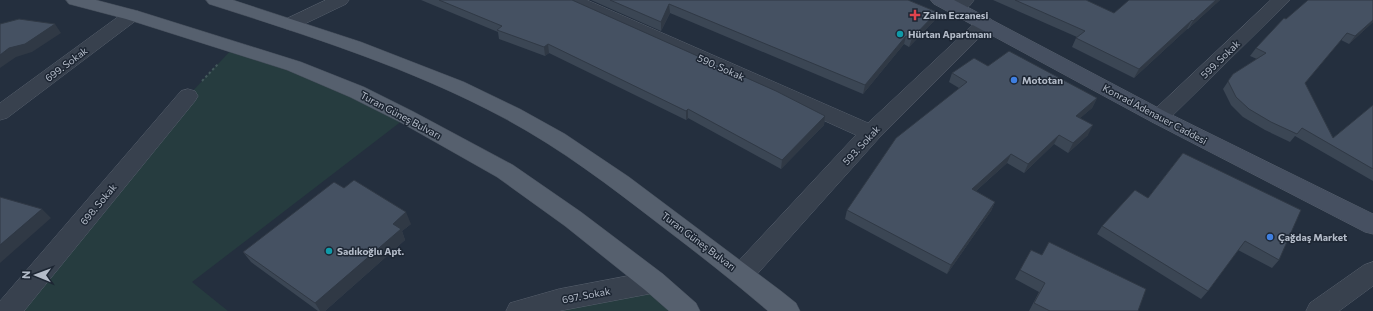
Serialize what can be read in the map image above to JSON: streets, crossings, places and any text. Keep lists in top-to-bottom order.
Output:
{
  "streets": {
    "main road": ["Konrad Adenauer Caddesi", "Turan Güneş Bulvarı"],
    "street": [
      "599. Sokak",
      "699. Sokak",
      "590. Sokak",
      "593. Sokak",
      "698. Sokak",
      "697. Sokak"
    ]
  },
  "crossings": [
    ["599. Sokak", "Konrad Adenauer Caddesi"],
    ["699. Sokak", "Turan Güneş Bulvarı"],
    ["590. Sokak", "593. Sokak"],
    ["Konrad Adenauer Caddesi", "593. Sokak"],
    ["Turan Güneş Bulvarı", "593. Sokak"],
    ["Turan Güneş Bulvarı", "697. Sokak"]
  ],
  "places": {
    "health": ["Zaim Eczanesi"],
    "other": [
      "Hürtan Apartmanı",
      "Mototan",
      "Çağdaş Market",
      "Sadıkoğlu Apt."
    ]
  },
  "north": "left"
}
